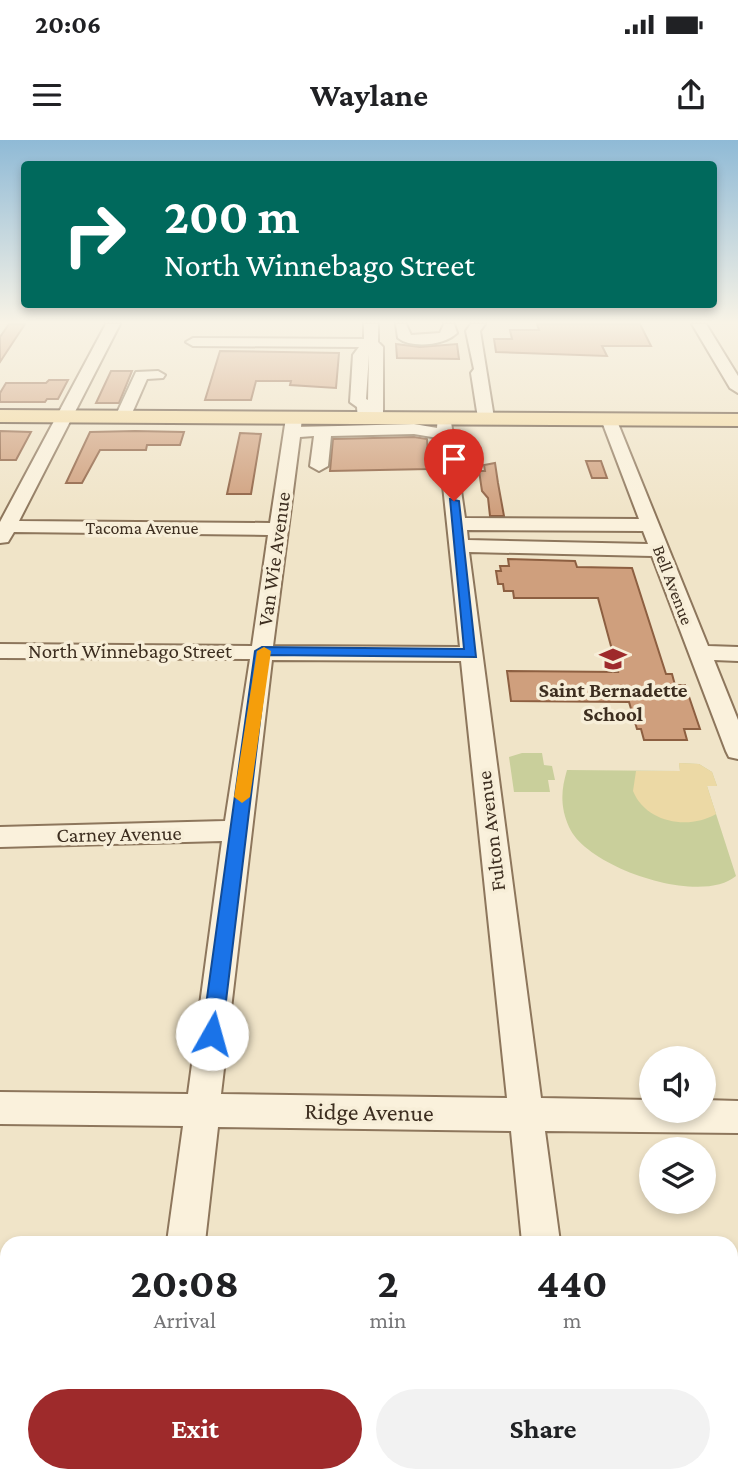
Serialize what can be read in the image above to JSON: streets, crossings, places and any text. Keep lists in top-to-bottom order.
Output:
{
  "streets": {
    "street": [
      "Tacoma Avenue",
      "Van Wie Avenue",
      "Bell Avenue",
      "North Winnebago Street",
      "Fulton Avenue",
      "Carney Avenue",
      "Ridge Avenue"
    ]
  },
  "crossings": [
    ["Tacoma Avenue", "Van Wie Avenue"],
    ["Van Wie Avenue", "North Winnebago Street"],
    ["Van Wie Avenue", "Carney Avenue"],
    ["Van Wie Avenue", "Ridge Avenue"],
    ["North Winnebago Street", "Fulton Avenue"],
    ["Fulton Avenue", "Ridge Avenue"]
  ],
  "places": {
    "school or university": ["Saint Bernadette School"]
  },
  "page": {
    "status": "20:06",
    "header": "Waylane",
    "turn": ["200 m", "North Winnebago Street"],
    "eta": [
      "20:08",
      "Arrival",
      "2",
      "min",
      "440",
      "m"
    ],
    "buttons": ["Exit", "Share"]
  }
}
